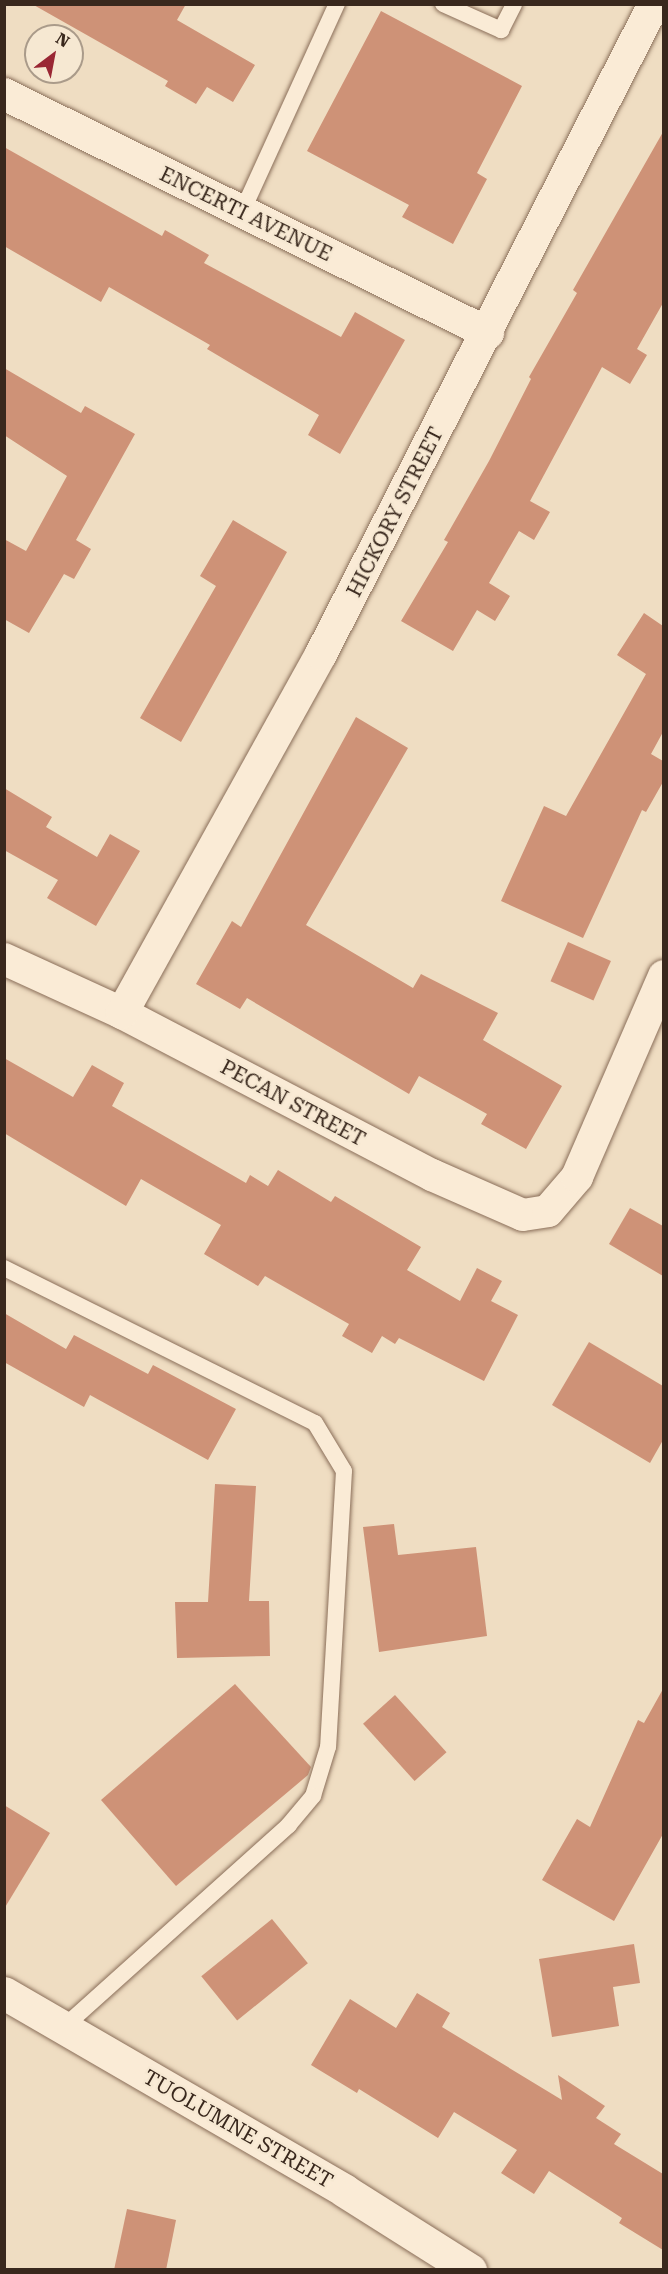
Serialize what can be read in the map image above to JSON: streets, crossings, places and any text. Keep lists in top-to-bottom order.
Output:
{
  "streets": {
    "main road": ["TUOLUMNE STREET"],
    "street": ["ENCERTI AVENUE", "HICKORY STREET", "PECAN STREET"]
  },
  "crossings": [
    ["ENCERTI AVENUE", "HICKORY STREET"],
    ["HICKORY STREET", "PECAN STREET"]
  ],
  "north": "top right"
}
